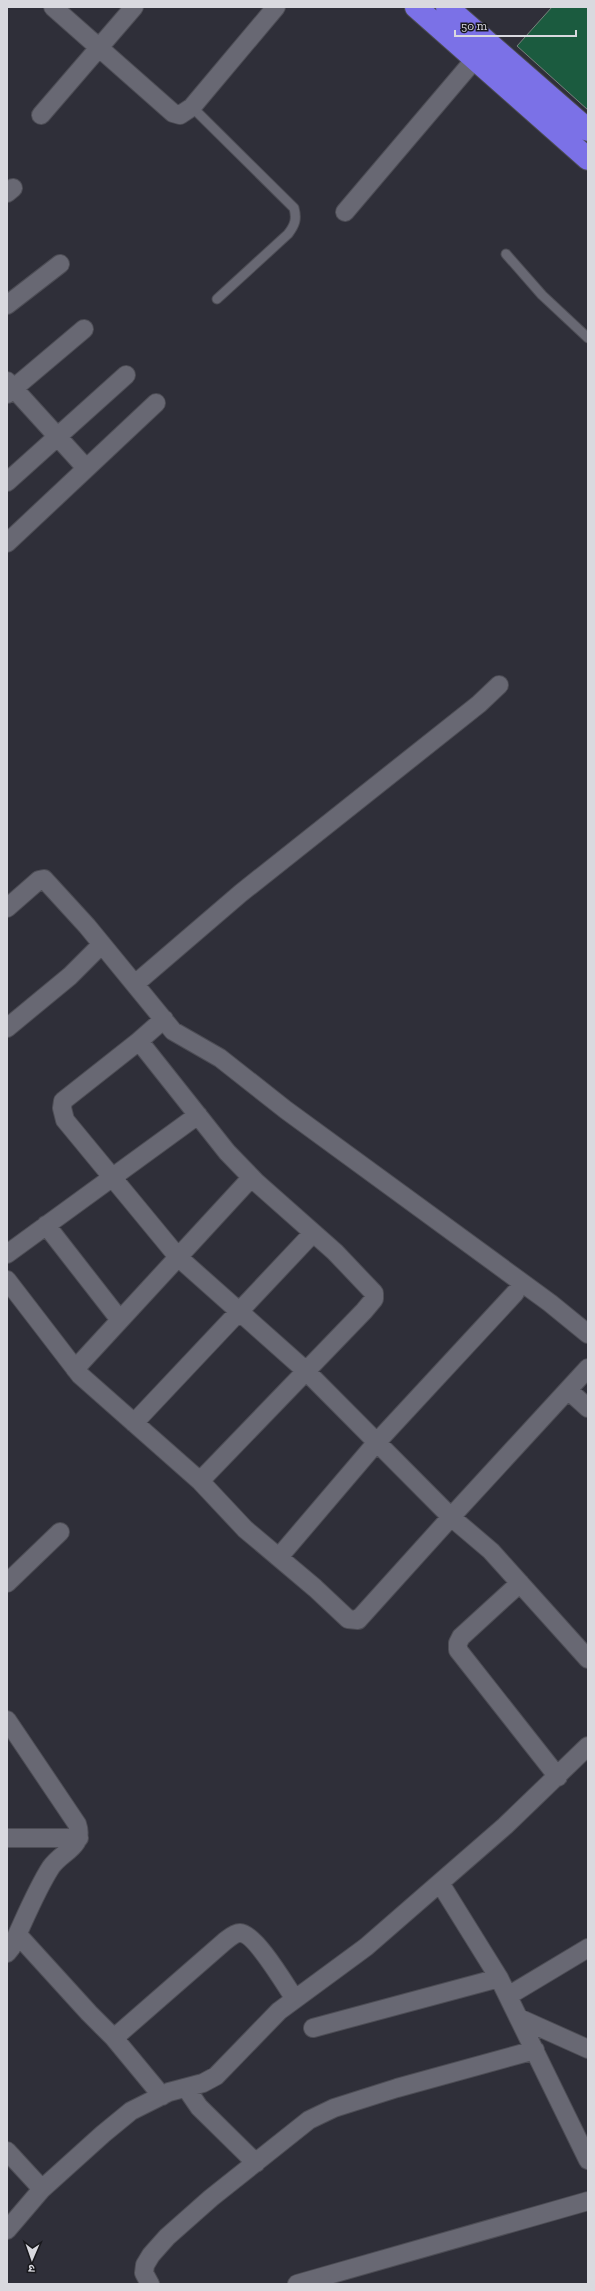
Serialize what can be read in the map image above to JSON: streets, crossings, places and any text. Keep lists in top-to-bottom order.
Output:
{
  "scale_bar": "50 m",
  "north": "bottom"
}
